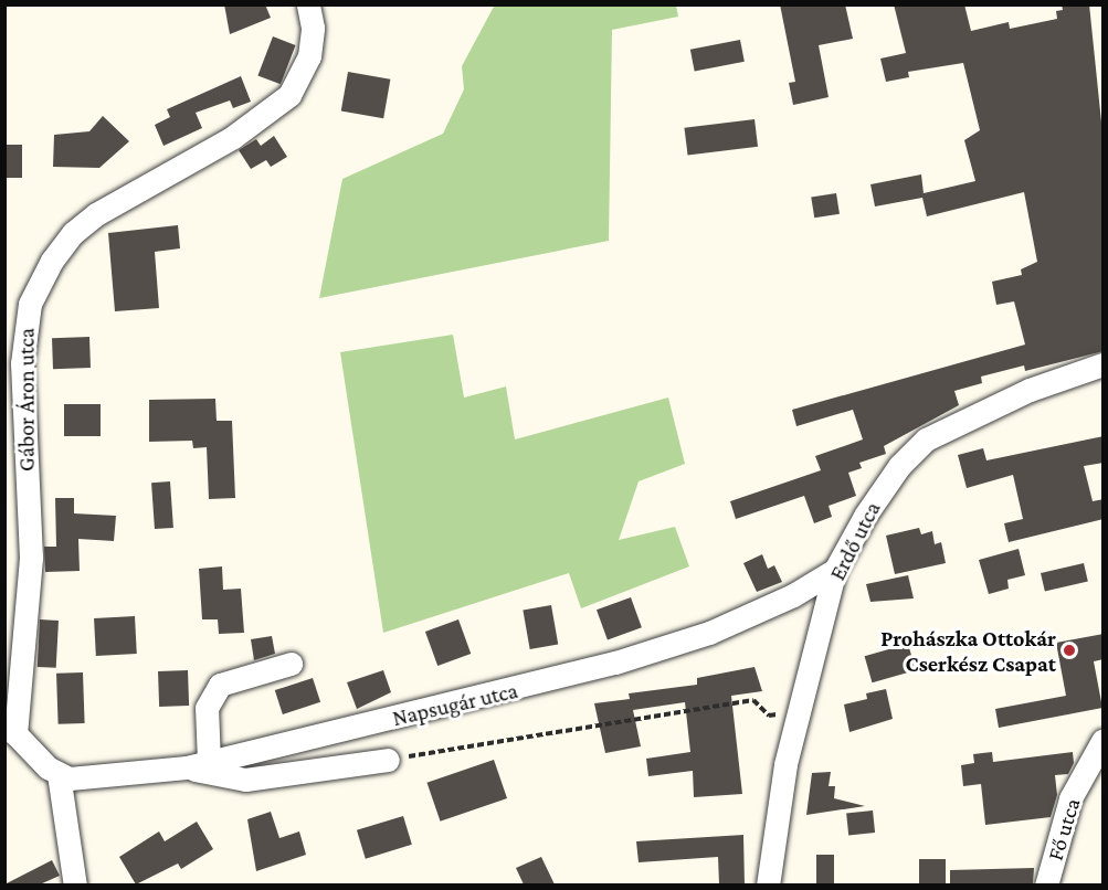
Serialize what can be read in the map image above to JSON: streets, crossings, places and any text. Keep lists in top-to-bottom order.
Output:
{
  "streets": {
    "street": [
      "Gábor Áron utca",
      "Erdő utca",
      "Napsugár utca",
      "Fő utca"
    ]
  },
  "crossings": [
    ["Erdő utca", "Napsugár utca"]
  ],
  "places": ["Prohászka Ottokár Cserkész Csapat"]
}
